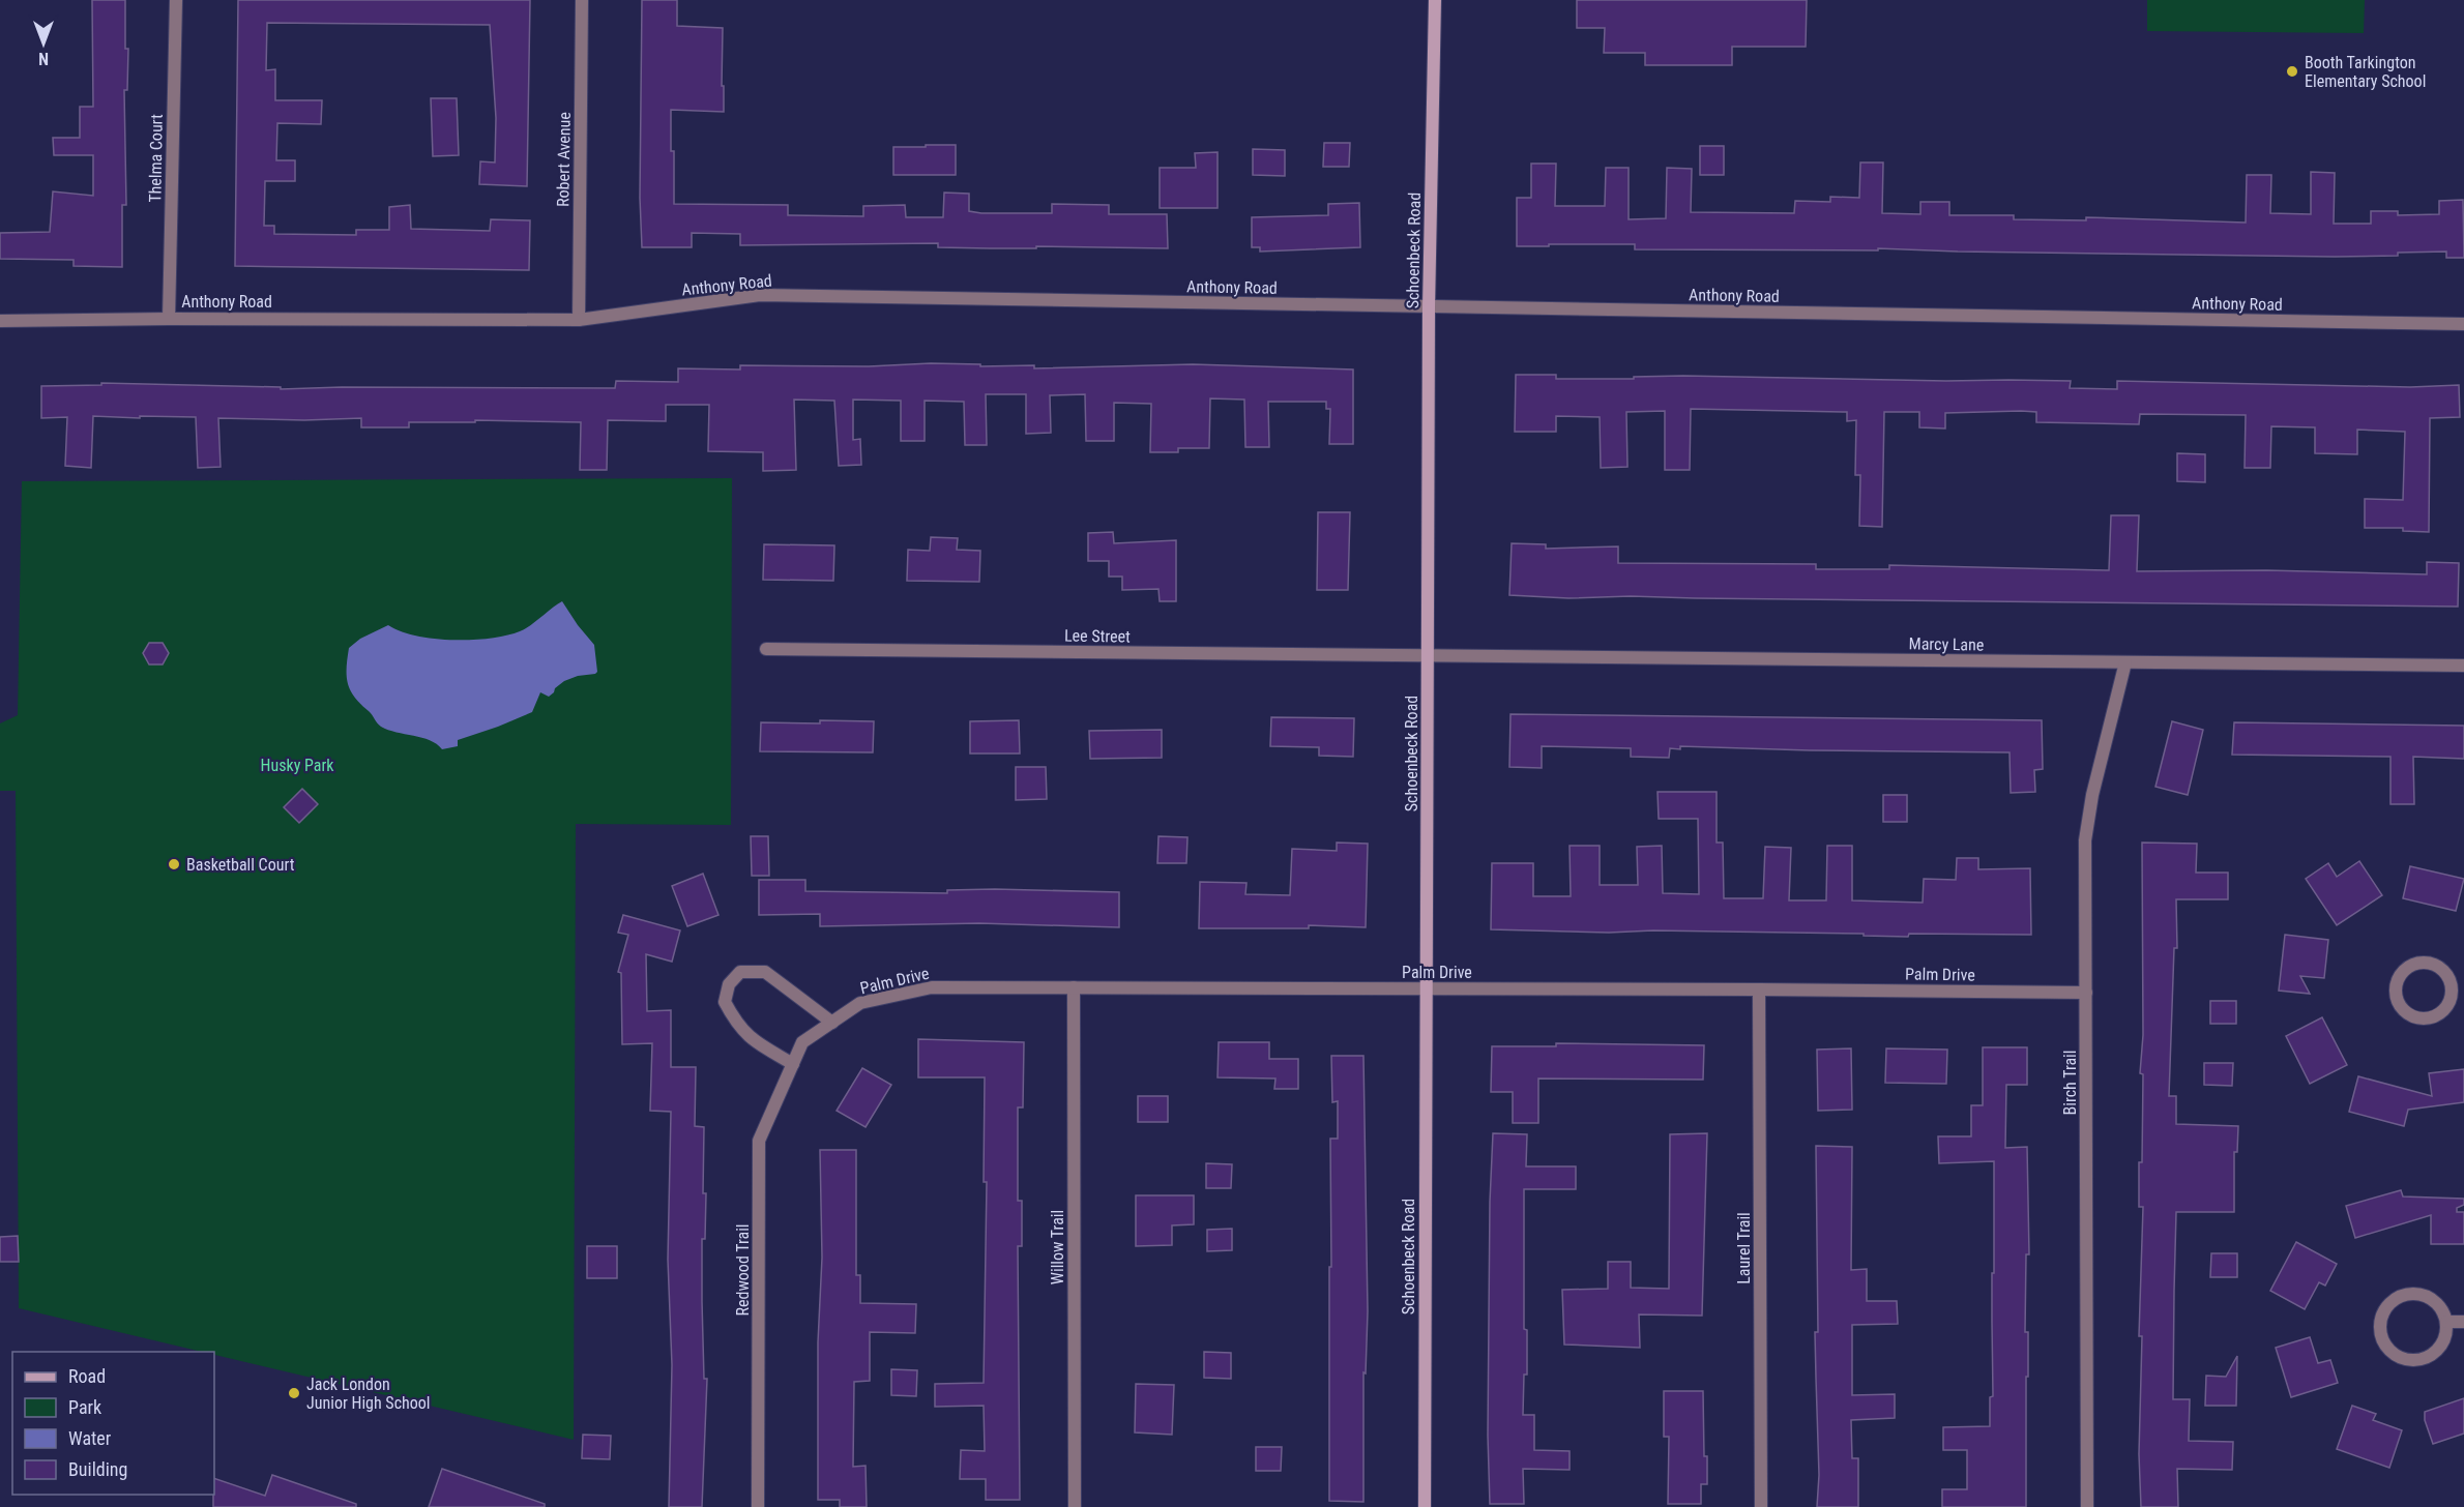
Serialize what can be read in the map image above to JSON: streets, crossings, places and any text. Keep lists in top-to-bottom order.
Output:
{
  "streets": {
    "main road": ["Schoenbeck Road"],
    "street": [
      "Thelma Court",
      "Robert Avenue",
      "Anthony Road",
      "Lee Street",
      "Marcy Lane",
      "Palm Drive",
      "Birch Trail",
      "Willow Trail",
      "Laurel Trail",
      "Redwood Trail"
    ]
  },
  "crossings": [
    ["Thelma Court", "Anthony Road"],
    ["Robert Avenue", "Anthony Road"],
    ["Schoenbeck Road", "Anthony Road"],
    ["Schoenbeck Road", "Lee Street"],
    ["Schoenbeck Road", "Marcy Lane"],
    ["Schoenbeck Road", "Palm Drive"],
    ["Lee Street", "Marcy Lane"],
    ["Marcy Lane", "Birch Trail"],
    ["Palm Drive", "Birch Trail"],
    ["Palm Drive", "Willow Trail"],
    ["Palm Drive", "Laurel Trail"],
    ["Palm Drive", "Redwood Trail"]
  ],
  "parks": ["Husky Park"],
  "places": ["Booth Tarkington Elementary School", "Basketball Court", "Jack London Junior High School"],
  "legend": [
    "Road",
    "Park",
    "Water",
    "Building"
  ],
  "north": "bottom"
}
